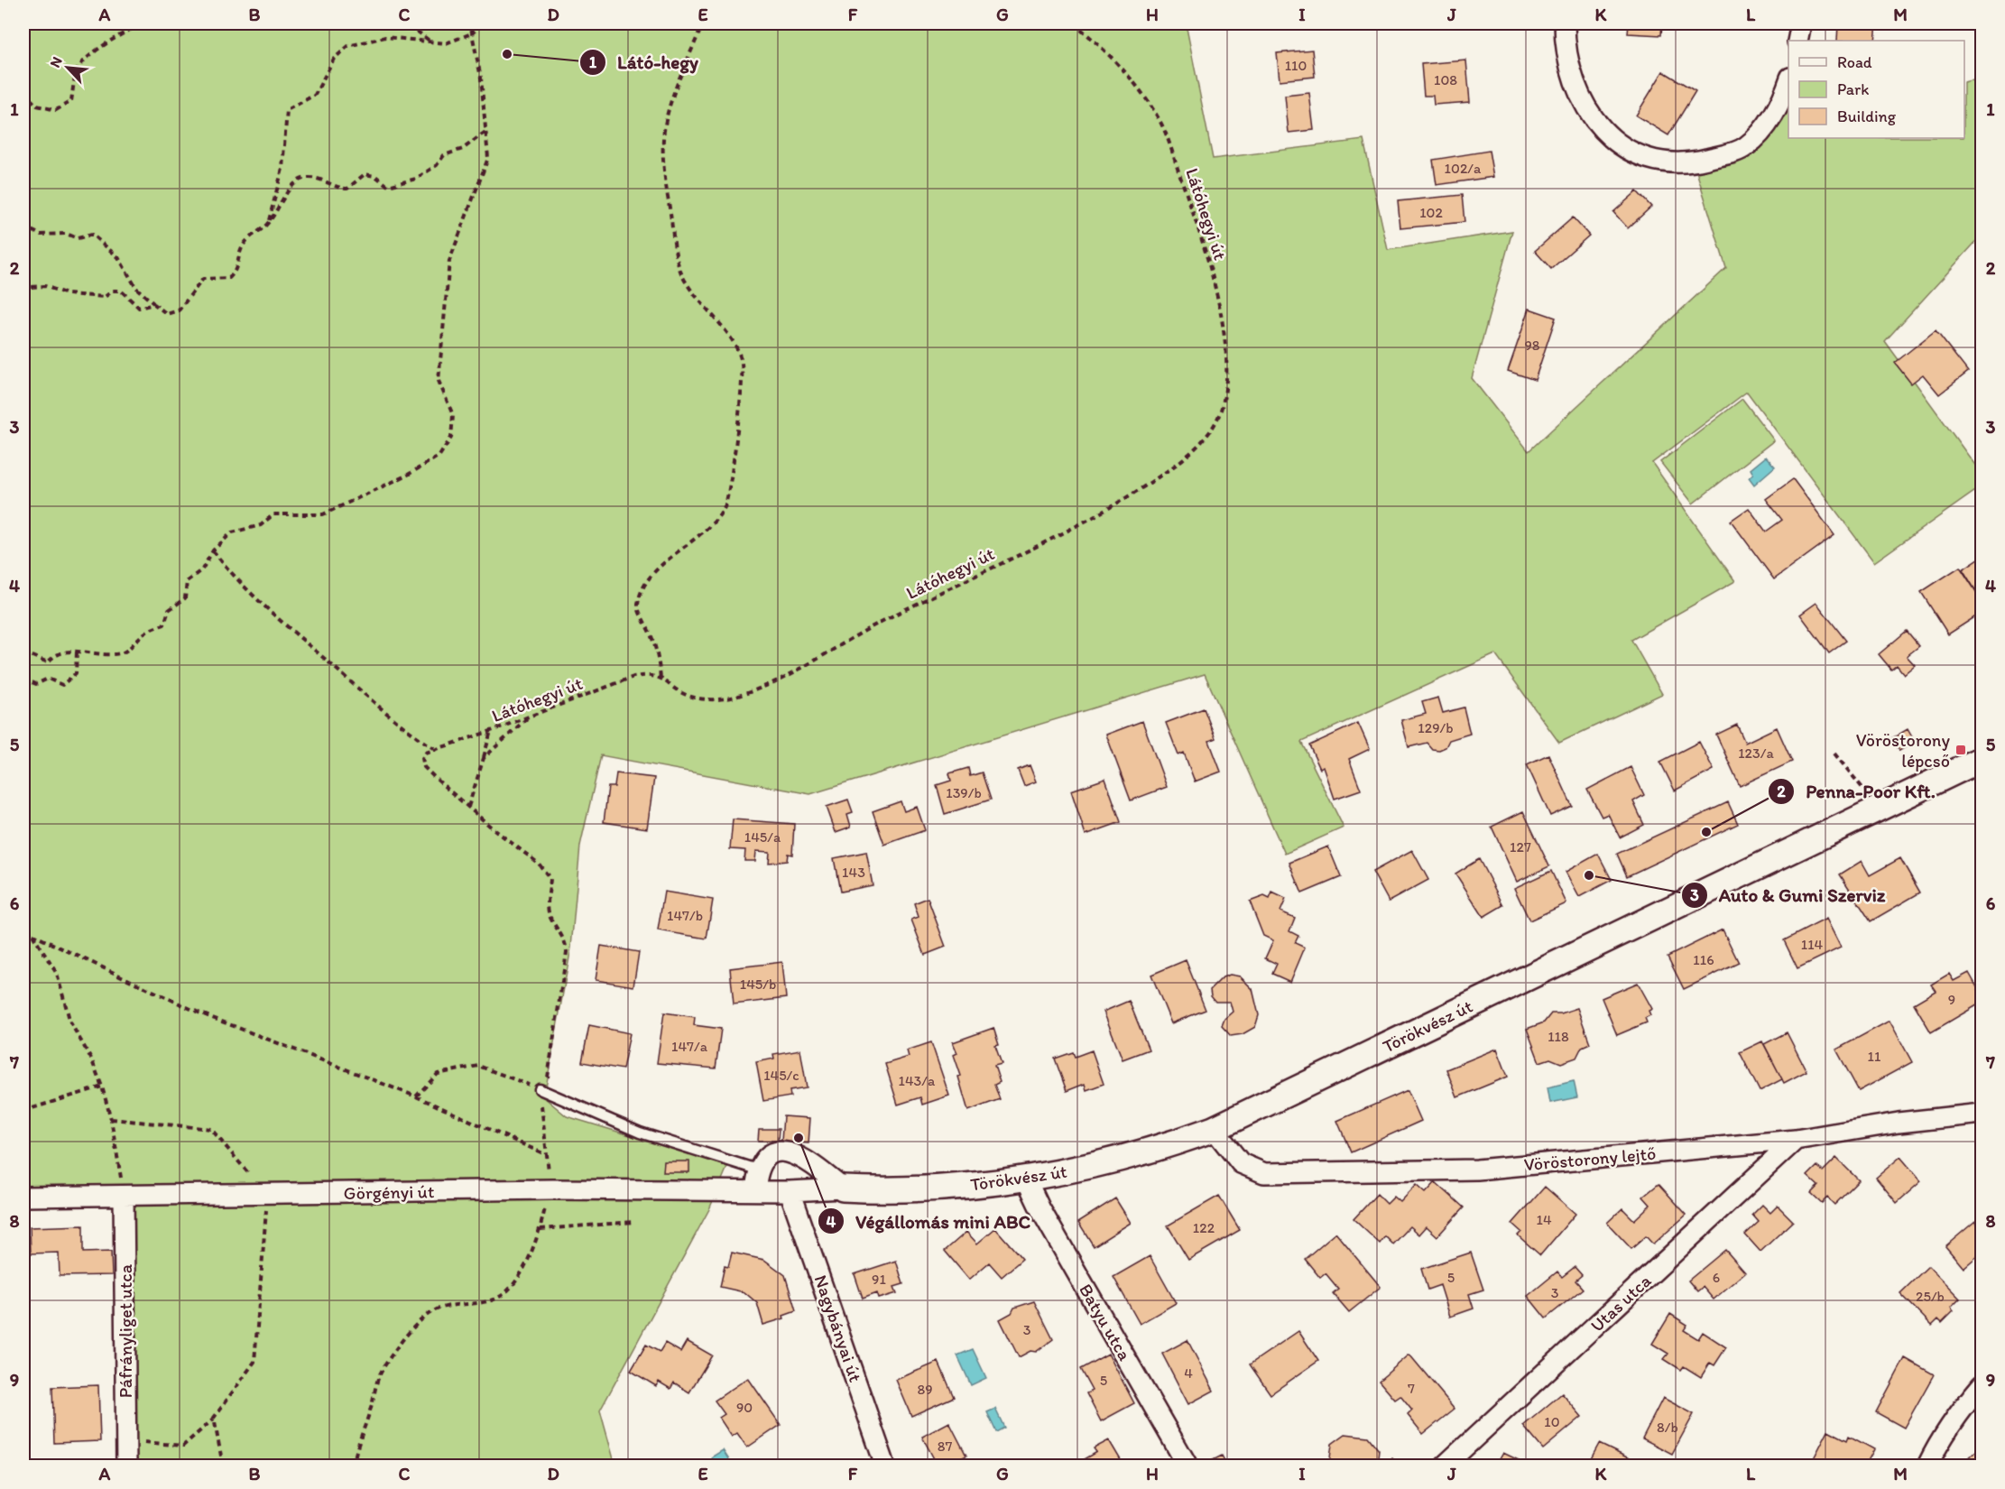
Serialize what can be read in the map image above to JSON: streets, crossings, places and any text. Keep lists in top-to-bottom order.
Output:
{
  "streets": {
    "street": [
      "Törökvész út",
      "Vöröstorony lejtő",
      "Görgényi út",
      "Utas utca",
      "Batyu utca",
      "Nagybányai út",
      "Páfrányliget utca"
    ],
    "path": ["Látóhegyi út"]
  },
  "crossings": [
    ["Törökvész út", "Vöröstorony lejtő"],
    ["Törökvész út", "Görgényi út"],
    ["Törökvész út", "Batyu utca"],
    ["Törökvész út", "Nagybányai út"],
    ["Vöröstorony lejtő", "Utas utca"],
    ["Görgényi út", "Páfrányliget utca"]
  ],
  "places": {
    "other": [
      "Látó-hegy",
      "Penna-Poor Kft.",
      "Auto & Gumi Szerviz",
      "Végállomás mini ABC"
    ],
    "transit": ["Vöröstorony lépcső"]
  },
  "house_numbers": [
    "110",
    "108",
    "102/a",
    "102",
    "98",
    "129/b",
    "123/a",
    "139/b",
    "145/a",
    "127",
    "143",
    "147/b",
    "114",
    "116",
    "145/b",
    "9",
    "118",
    "147/a",
    "11",
    "145/c",
    "143/a",
    "14",
    "122",
    "5",
    "6",
    "91",
    "3",
    "25/b",
    "3",
    "4",
    "5",
    "7",
    "89",
    "90",
    "10",
    "8/b",
    "87"
  ],
  "legend": ["Road", "Park", "Building"],
  "north": "top left",
  "grid": {
    "columns": [
      "A",
      "B",
      "C",
      "D",
      "E",
      "F",
      "G",
      "H",
      "I",
      "J",
      "K",
      "L",
      "M"
    ],
    "rows": [
      "1",
      "2",
      "3",
      "4",
      "5",
      "6",
      "7",
      "8",
      "9"
    ]
  }
}
